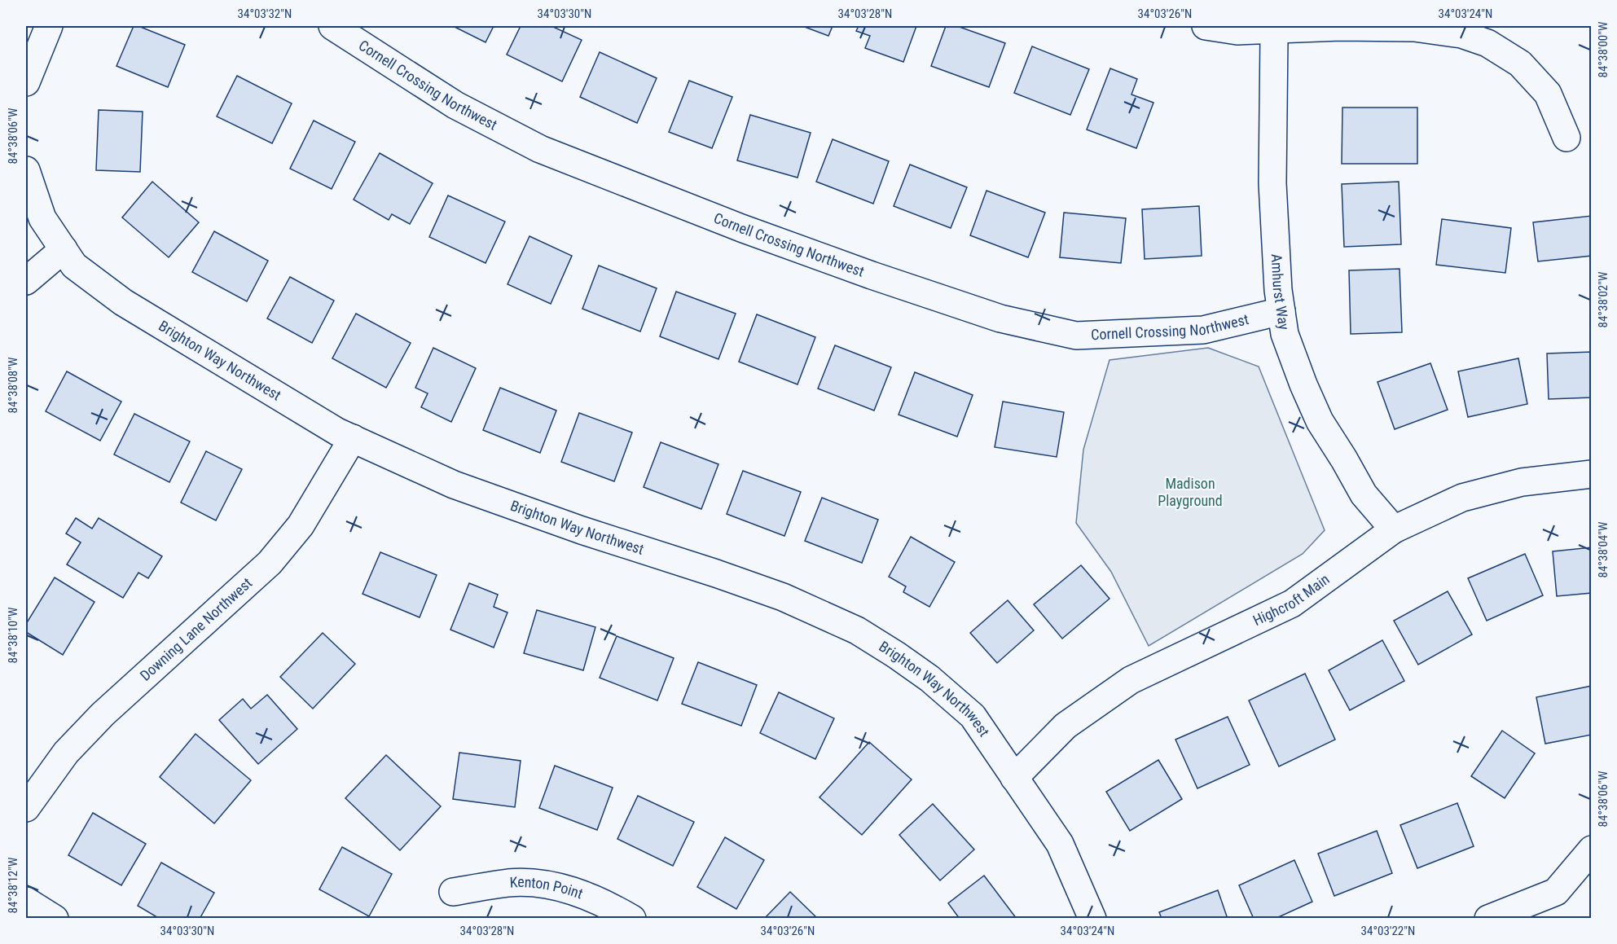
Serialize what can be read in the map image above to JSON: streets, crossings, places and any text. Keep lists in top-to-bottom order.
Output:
{
  "streets": {
    "street": [
      "Cornell Crossing Northwest",
      "Amhurst Way",
      "Brighton Way Northwest",
      "Highcroft Main",
      "Downing Lane Northwest",
      "Kenton Point"
    ]
  },
  "crossings": [
    ["Cornell Crossing Northwest", "Amhurst Way"],
    ["Amhurst Way", "Highcroft Main"],
    ["Brighton Way Northwest", "Highcroft Main"],
    ["Brighton Way Northwest", "Downing Lane Northwest"]
  ],
  "parks": ["Madison Playground"],
  "coordinates": [
    "34°03'32\"N",
    "34°03'30\"N",
    "34°03'28\"N",
    "34°03'26\"N",
    "34°03'24\"N",
    "84°38'00\"W",
    "84°38'06\"W",
    "84°38'02\"W",
    "84°38'08\"W",
    "84°38'04\"W",
    "84°38'10\"W",
    "84°38'12\"W",
    "34°03'22\"N"
  ]
}
